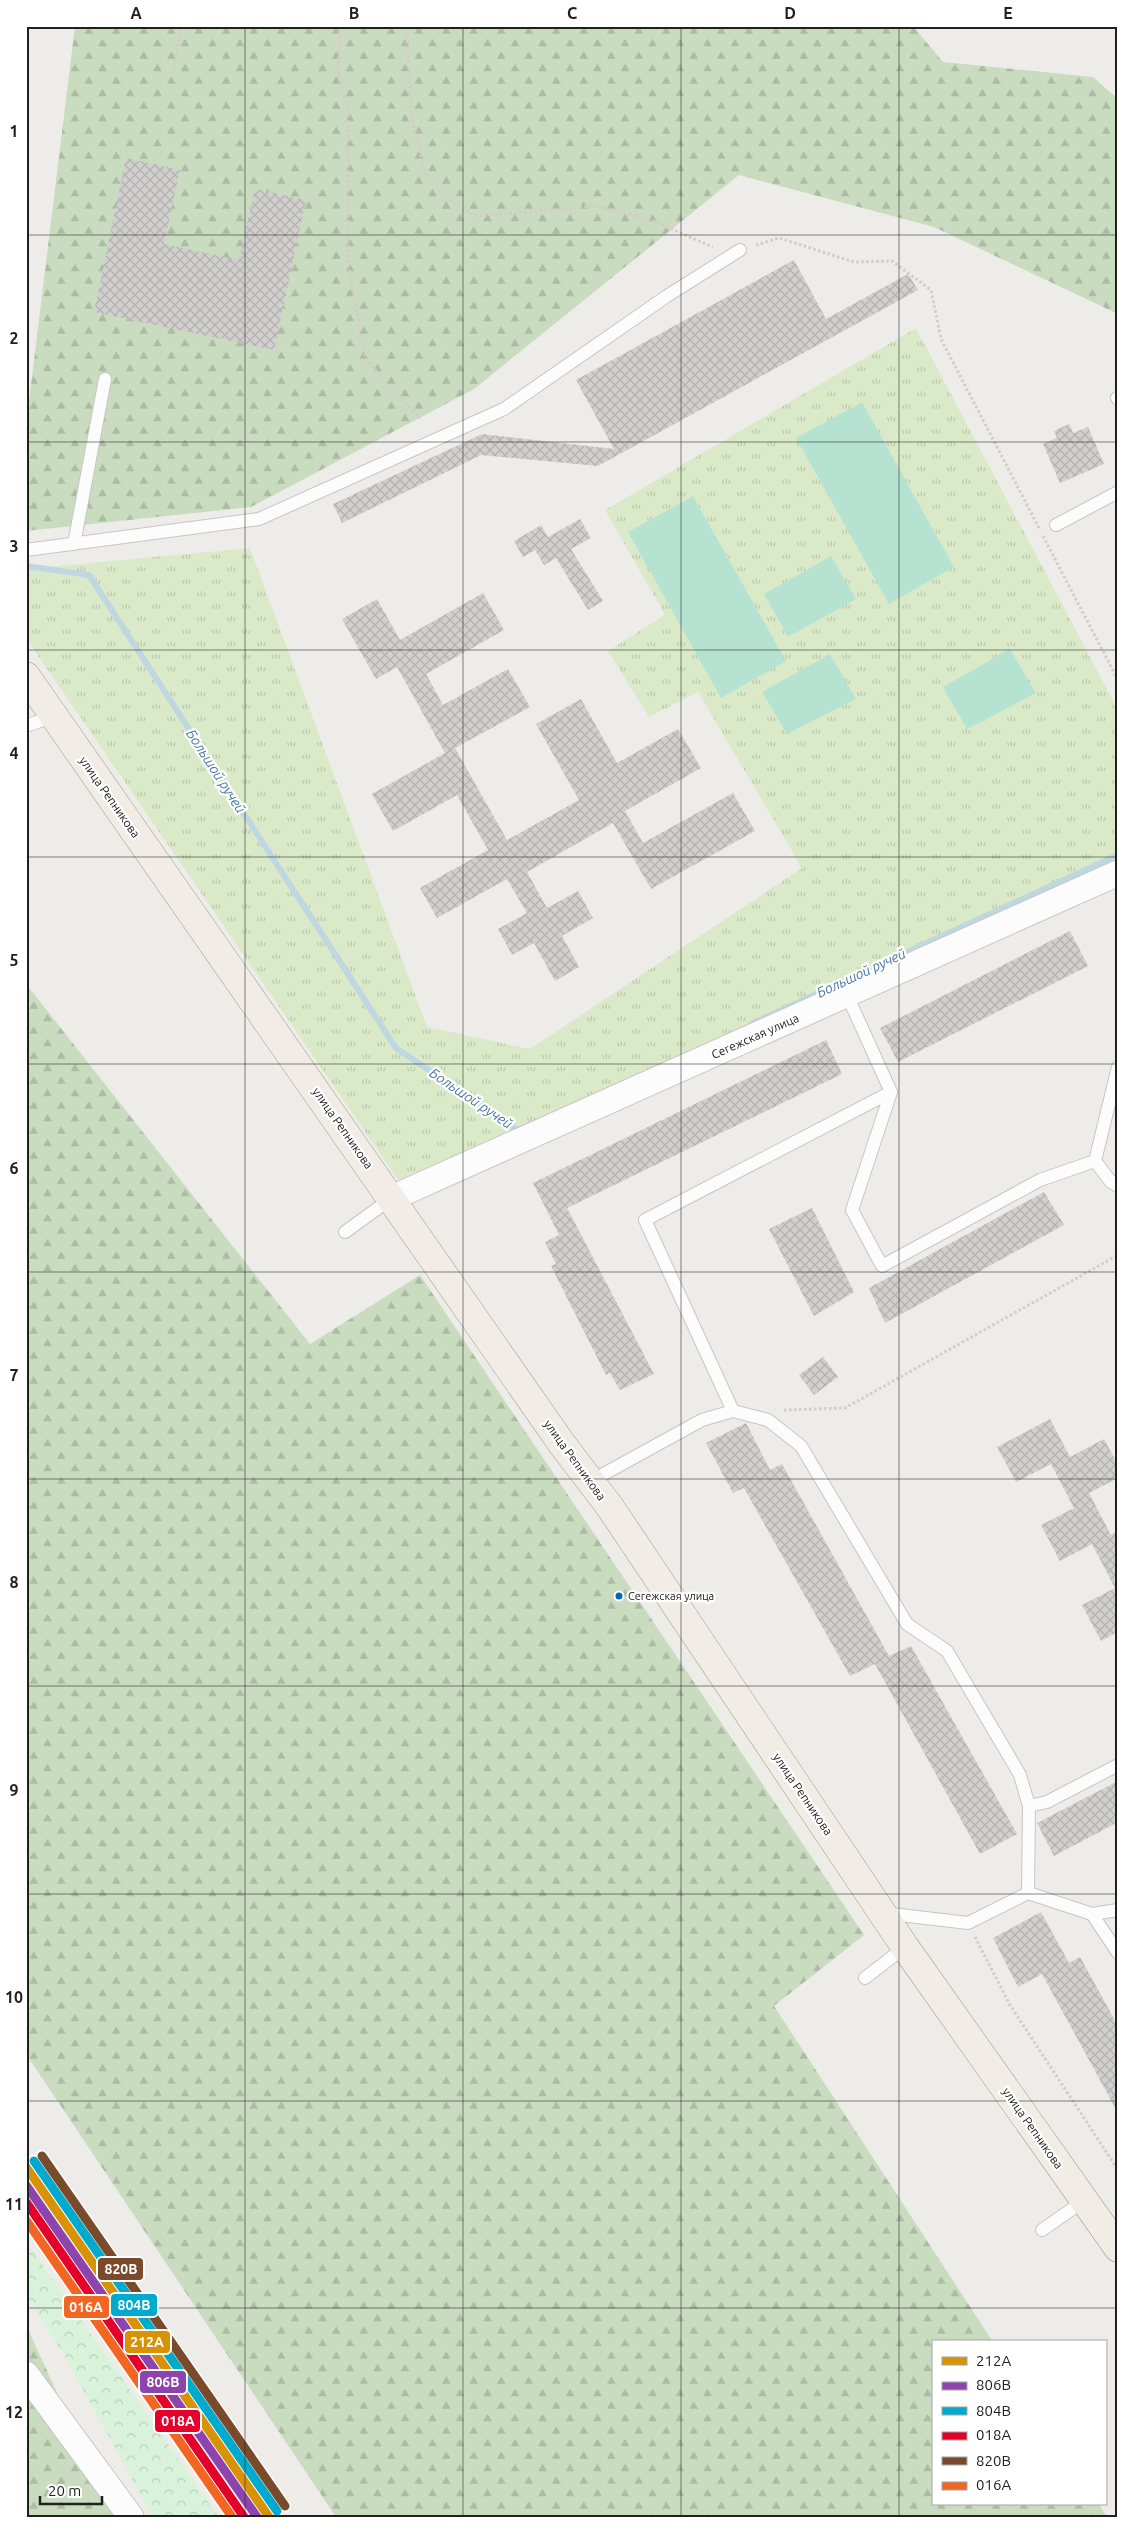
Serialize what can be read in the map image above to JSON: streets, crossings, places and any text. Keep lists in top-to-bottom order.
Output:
{
  "streets": {
    "main road": ["улица Репникова"],
    "street": ["Сегежская улица"]
  },
  "crossings": [
    ["улица Репникова", "Сегежская улица"]
  ],
  "water": ["Большой ручей"],
  "places": ["Сегежская улица"],
  "lines": [
    "transit line 820В",
    "transit line 804В",
    "transit line 212А",
    "transit line 806В",
    "transit line 018А",
    "transit line 016А"
  ],
  "legend": [
    "212А",
    "806В",
    "804В",
    "018А",
    "820В",
    "016А"
  ],
  "scale_bar": "20 m",
  "grid": {
    "columns": [
      "A",
      "B",
      "C",
      "D",
      "E"
    ],
    "rows": [
      "1",
      "2",
      "3",
      "4",
      "5",
      "6",
      "7",
      "8",
      "9",
      "10",
      "11",
      "12"
    ]
  }
}
